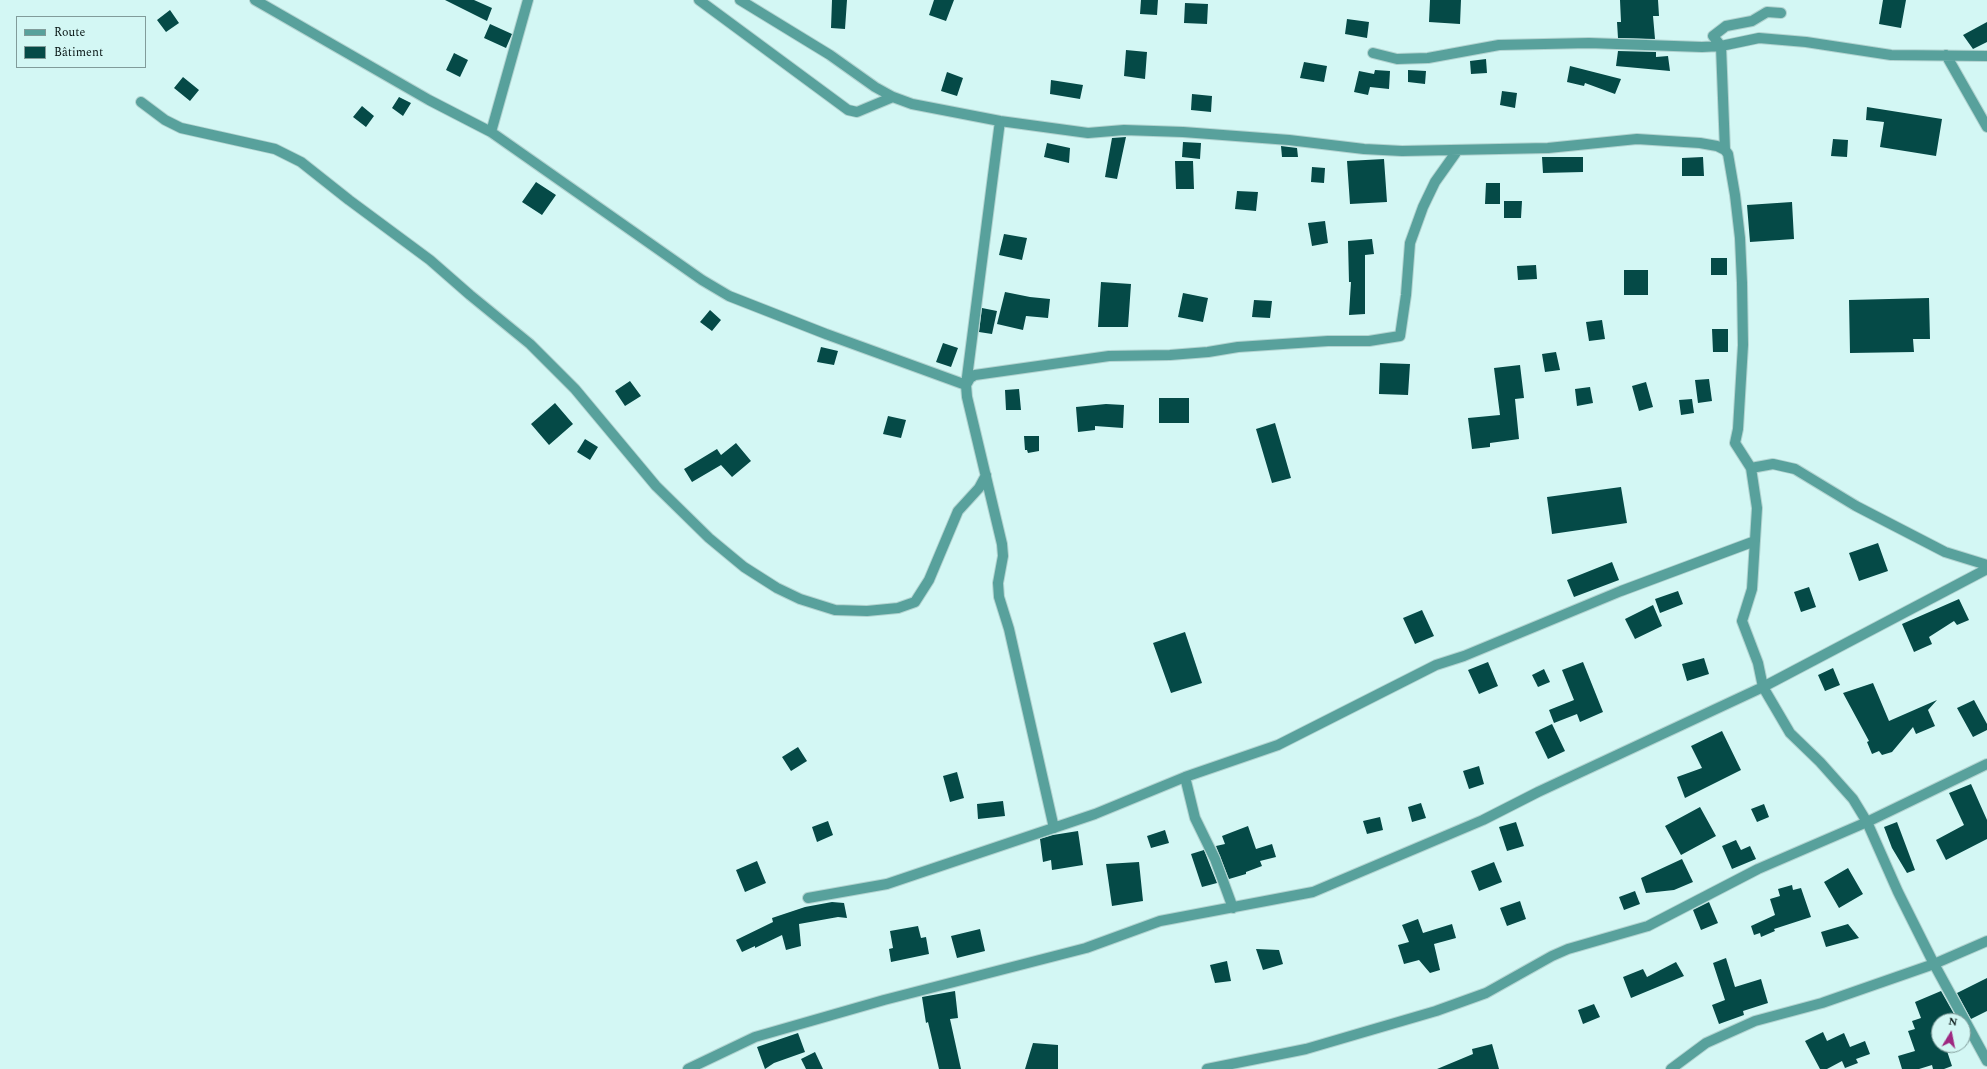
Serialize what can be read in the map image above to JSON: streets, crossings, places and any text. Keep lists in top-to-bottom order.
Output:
{
  "legend": ["Route", "Bâtiment"],
  "north": "top"
}
